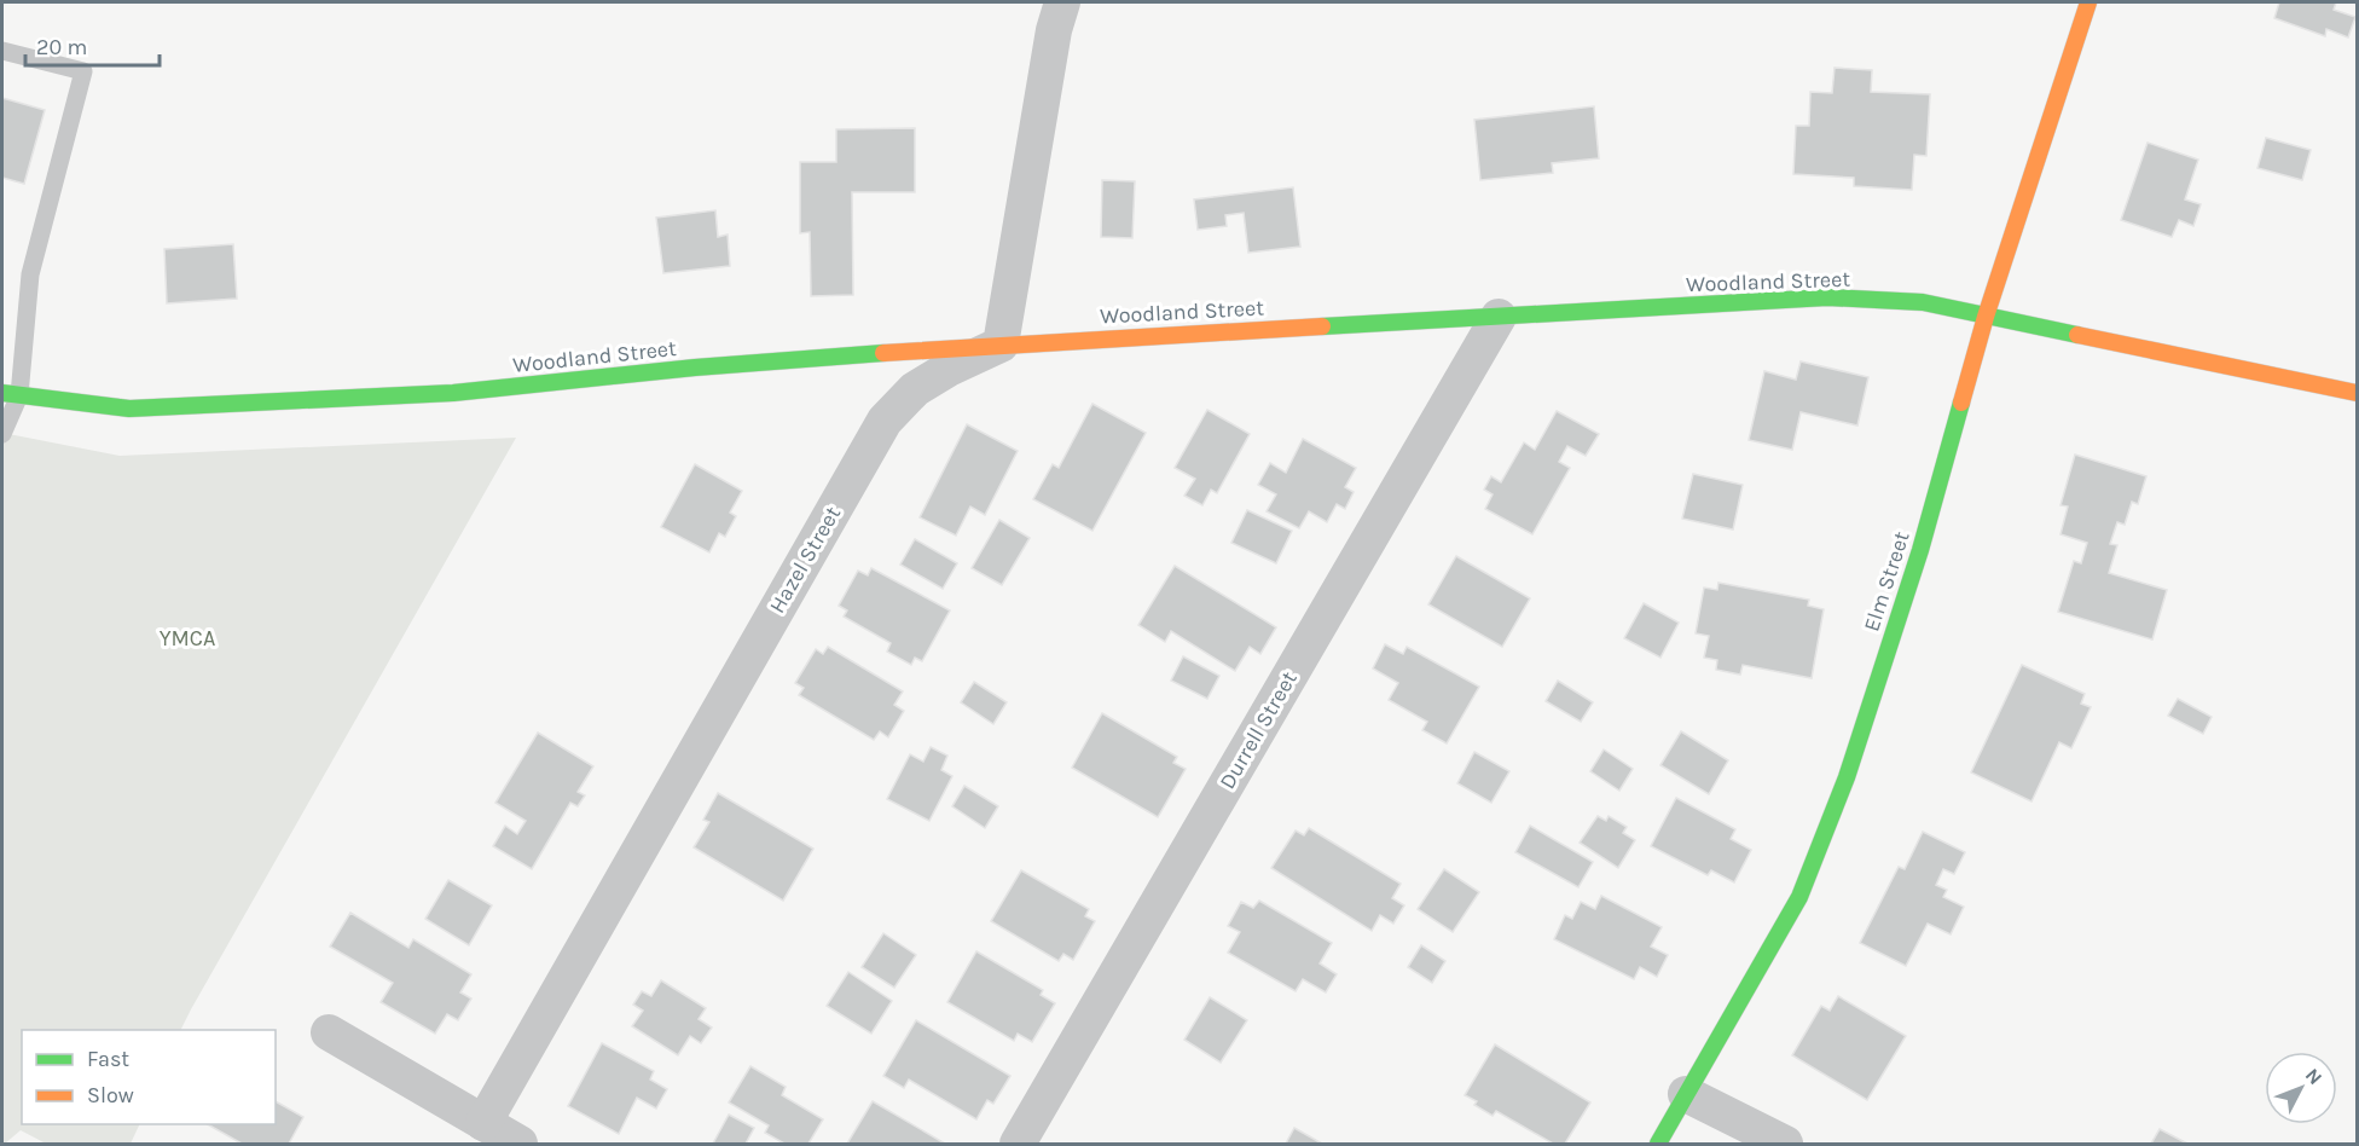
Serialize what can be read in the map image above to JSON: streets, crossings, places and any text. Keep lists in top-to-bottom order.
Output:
{
  "streets": {
    "main road": ["Woodland Street", "Elm Street"],
    "street": ["Hazel Street", "Durrell Street"]
  },
  "crossings": [
    ["Woodland Street", "Hazel Street"],
    ["Woodland Street", "Elm Street"],
    ["Woodland Street", "Durrell Street"]
  ],
  "parks": ["YMCA"],
  "legend": ["Fast", "Slow"],
  "scale_bar": "20 m",
  "north": "top right"
}
